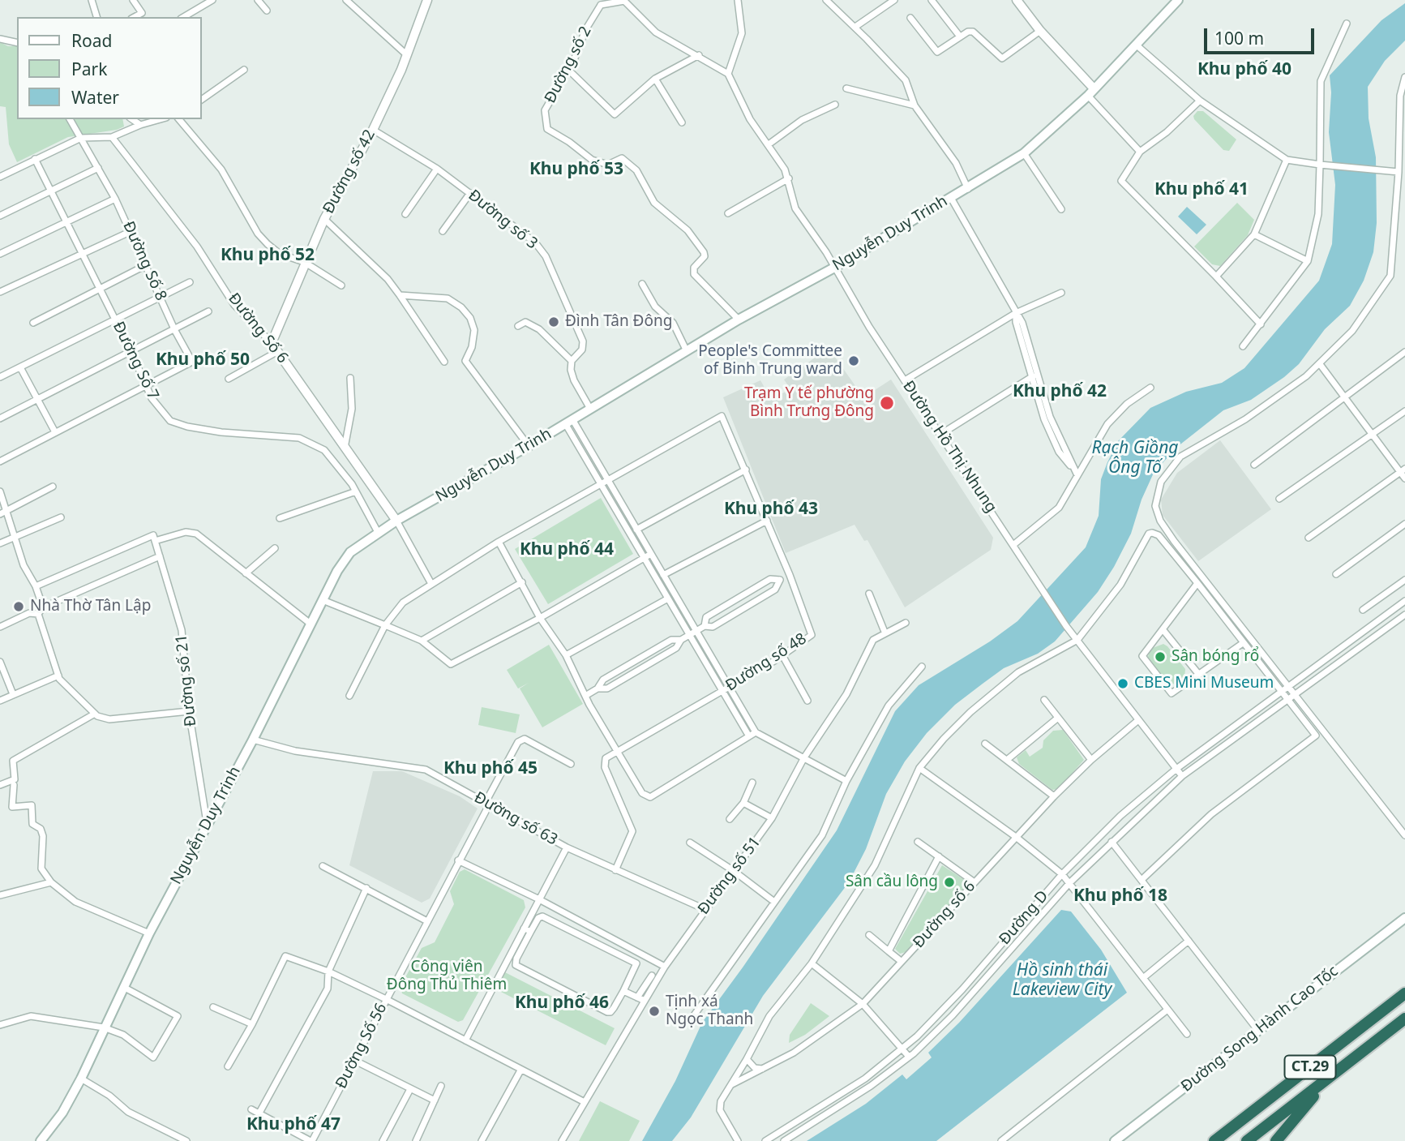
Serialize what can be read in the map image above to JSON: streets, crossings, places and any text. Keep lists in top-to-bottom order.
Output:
{
  "streets": {
    "highway": ["CT.29"],
    "main road": ["Nguyễn Duy Trinh", "Đường Song Hành Cao Tốc"],
    "street": [
      "Đường số 2",
      "Đường số 42",
      "Đường số 3",
      "Đường Số 8",
      "Đường Số 6",
      "Đường Số 7",
      "Đường Hồ Thị Nhung",
      "Đường số 48",
      "Đường số 21",
      "Đường số 63",
      "Đường số 51",
      "Đường số 6",
      "Đường D",
      "Đường Số 56"
    ]
  },
  "crossings": [
    ["Đường số 2", "Nguyễn Duy Trinh"],
    ["Đường số 42", "Đường số 3"],
    ["Đường số 42", "Đường Số 6"],
    ["Nguyễn Duy Trinh", "Đường Số 6"],
    ["Nguyễn Duy Trinh", "Đường Số 7"],
    ["Nguyễn Duy Trinh", "Đường Hồ Thị Nhung"],
    ["Nguyễn Duy Trinh", "Đường số 21"],
    ["Nguyễn Duy Trinh", "Đường số 63"],
    ["Đường Số 8", "Đường Số 7"],
    ["Đường Hồ Thị Nhung", "Đường số 6"],
    ["Đường Hồ Thị Nhung", "Đường D"],
    ["Đường số 48", "Đường số 63"],
    ["Đường số 63", "Đường số 51"],
    ["Đường số 63", "Đường Số 56"]
  ],
  "districts": [
    "Khu phố 40",
    "Khu phố 53",
    "Khu phố 41",
    "Khu phố 52",
    "Khu phố 50",
    "Khu phố 42",
    "Khu phố 43",
    "Khu phố 44",
    "Khu phố 45",
    "Khu phố 18",
    "Khu phố 46",
    "Khu phố 47"
  ],
  "water": ["Rạch Giồng Ông Tố", "Hồ sinh thái Lakeview City"],
  "parks": ["Công viên Đông Thủ Thiêm"],
  "places": [
    "Đình Tân Đông",
    "People's Committee of Binh Trung ward",
    "Trạm Y tế phường Bình Trưng Đông",
    "Nhà Thờ Tân Lập",
    "Sân bóng rổ",
    "CBES Mini Museum",
    "Sân cầu lông",
    "Tịnh xá Ngọc Thanh"
  ],
  "legend": ["Road", "Park", "Water"],
  "scale_bar": "100 m"
}
